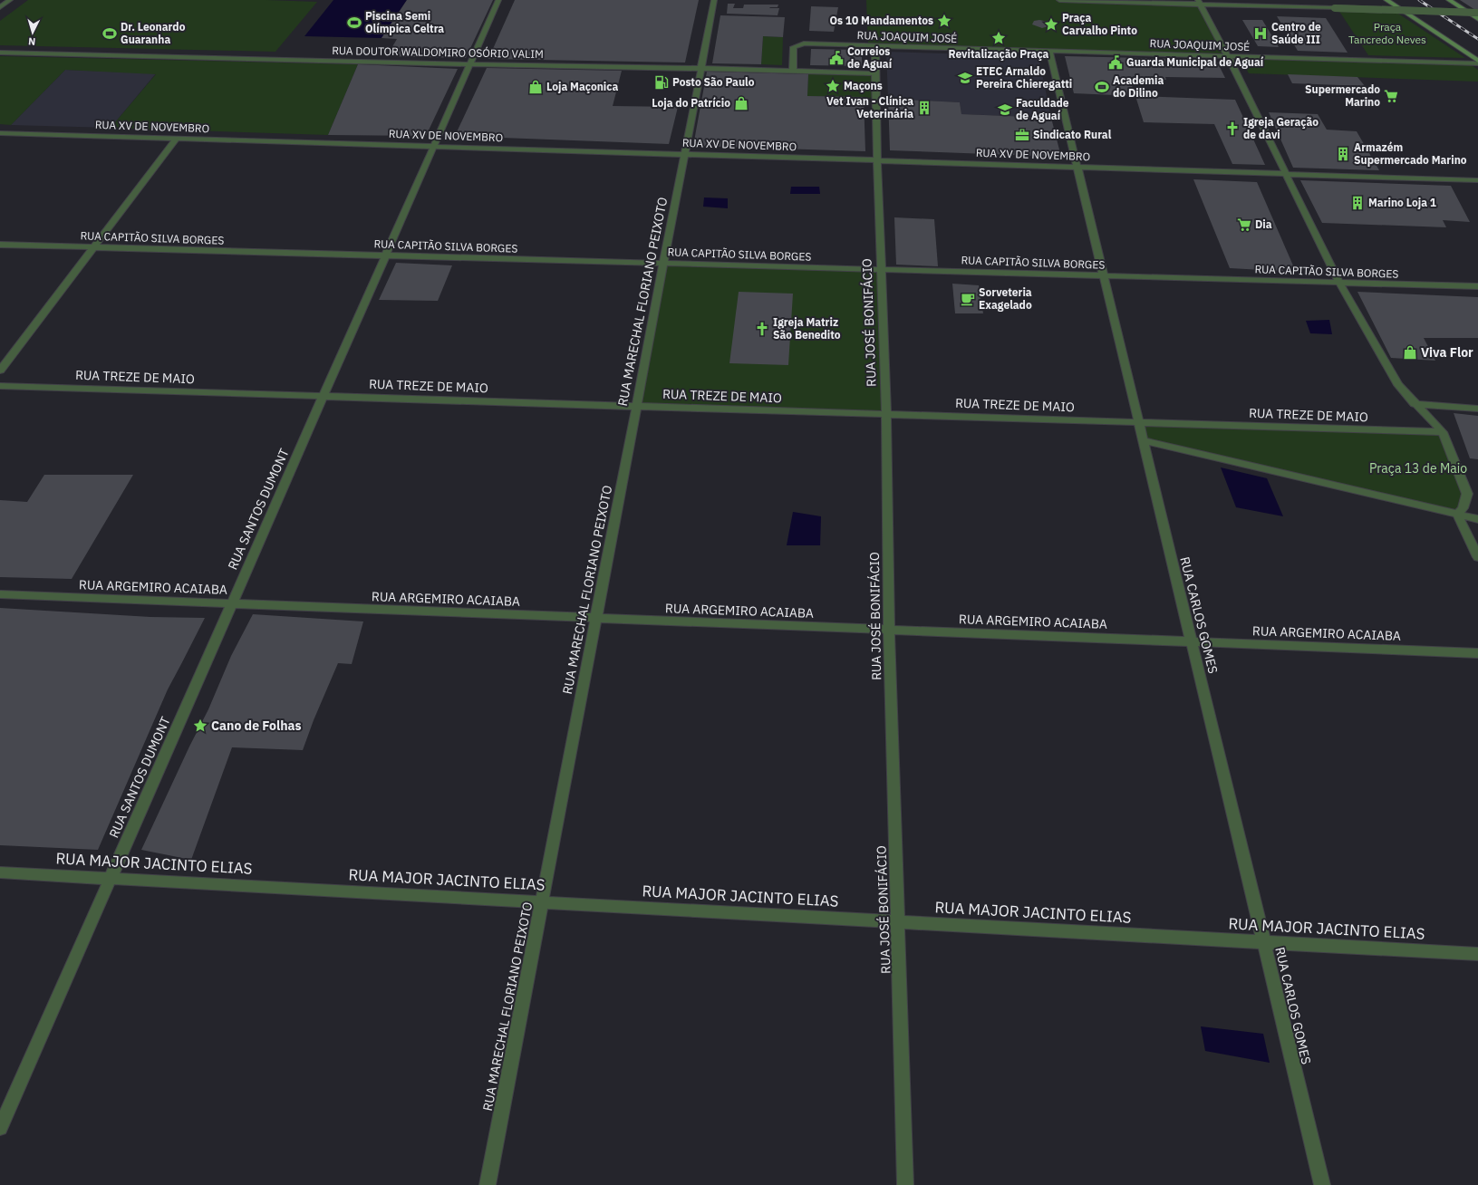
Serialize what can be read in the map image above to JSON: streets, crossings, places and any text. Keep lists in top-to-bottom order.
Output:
{
  "streets": {
    "street": [
      "RUA JOAQUIM JOSÉ",
      "RUA DOUTOR WALDOMIRO OSÓRIO VALIM",
      "RUA XV DE NOVEMBRO",
      "RUA CAPITÃO SILVA BORGES",
      "RUA MARECHAL FLORIANO PEIXOTO",
      "RUA JOSÉ BONIFÁCIO",
      "RUA TREZE DE MAIO",
      "RUA SANTOS DUMONT",
      "RUA ARGEMIRO ACAIABA",
      "RUA CARLOS GOMES",
      "RUA MAJOR JACINTO ELIAS"
    ]
  },
  "crossings": [
    ["RUA JOAQUIM JOSÉ", "RUA DOUTOR WALDOMIRO OSÓRIO VALIM"],
    ["RUA JOAQUIM JOSÉ", "RUA JOSÉ BONIFÁCIO"],
    ["RUA JOAQUIM JOSÉ", "RUA CARLOS GOMES"],
    ["RUA DOUTOR WALDOMIRO OSÓRIO VALIM", "RUA MARECHAL FLORIANO PEIXOTO"],
    ["RUA DOUTOR WALDOMIRO OSÓRIO VALIM", "RUA JOSÉ BONIFÁCIO"],
    ["RUA DOUTOR WALDOMIRO OSÓRIO VALIM", "RUA SANTOS DUMONT"],
    ["RUA XV DE NOVEMBRO", "RUA MARECHAL FLORIANO PEIXOTO"],
    ["RUA XV DE NOVEMBRO", "RUA JOSÉ BONIFÁCIO"],
    ["RUA XV DE NOVEMBRO", "RUA SANTOS DUMONT"],
    ["RUA XV DE NOVEMBRO", "RUA CARLOS GOMES"],
    ["RUA CAPITÃO SILVA BORGES", "RUA MARECHAL FLORIANO PEIXOTO"],
    ["RUA CAPITÃO SILVA BORGES", "RUA JOSÉ BONIFÁCIO"],
    ["RUA CAPITÃO SILVA BORGES", "RUA SANTOS DUMONT"],
    ["RUA CAPITÃO SILVA BORGES", "RUA CARLOS GOMES"],
    ["RUA MARECHAL FLORIANO PEIXOTO", "RUA TREZE DE MAIO"],
    ["RUA MARECHAL FLORIANO PEIXOTO", "RUA ARGEMIRO ACAIABA"],
    ["RUA MARECHAL FLORIANO PEIXOTO", "RUA MAJOR JACINTO ELIAS"],
    ["RUA JOSÉ BONIFÁCIO", "RUA TREZE DE MAIO"],
    ["RUA JOSÉ BONIFÁCIO", "RUA ARGEMIRO ACAIABA"],
    ["RUA JOSÉ BONIFÁCIO", "RUA MAJOR JACINTO ELIAS"],
    ["RUA TREZE DE MAIO", "RUA SANTOS DUMONT"],
    ["RUA TREZE DE MAIO", "RUA CARLOS GOMES"],
    ["RUA SANTOS DUMONT", "RUA ARGEMIRO ACAIABA"],
    ["RUA SANTOS DUMONT", "RUA MAJOR JACINTO ELIAS"],
    ["RUA ARGEMIRO ACAIABA", "RUA CARLOS GOMES"],
    ["RUA CARLOS GOMES", "RUA MAJOR JACINTO ELIAS"]
  ],
  "parks": ["Praça Tancredo Neves", "Praça 13 de Maio"],
  "places": {
    "place": [
      "Os 10 Mandamentos",
      "Praça Carvalho Pinto",
      "Revitalização Praça",
      "Maçons",
      "Cano de Folhas"
    ],
    "sports": ["Piscina Semi Olímpica Celtra", "Dr. Leonardo Guaranha", "Academia do Dilino"],
    "hospital": ["Centro de Saúde III"],
    "public building": ["Correios de Aguaí", "Guarda Municipal de Aguaí"],
    "school or university": ["ETEC Arnaldo Pereira Chieregatti", "Faculdade de Aguaí"],
    "fuel station": ["Posto São Paulo"],
    "shop": ["Loja Maçonica", "Loja do Patrício", "Viva Flor"],
    "supermarket": ["Supermercado Marino", "Dia"],
    "building": ["Vet Ivan - Clínica Veterinária", "Armazém Supermercado Marino", "Marino Loja 1"],
    "church": ["Igreja Geração de davi", "Igreja Matriz São Benedito"],
    "office": ["Sindicato Rural"],
    "cafe": ["Sorveteria Exagelado"]
  },
  "north": "bottom"
}
